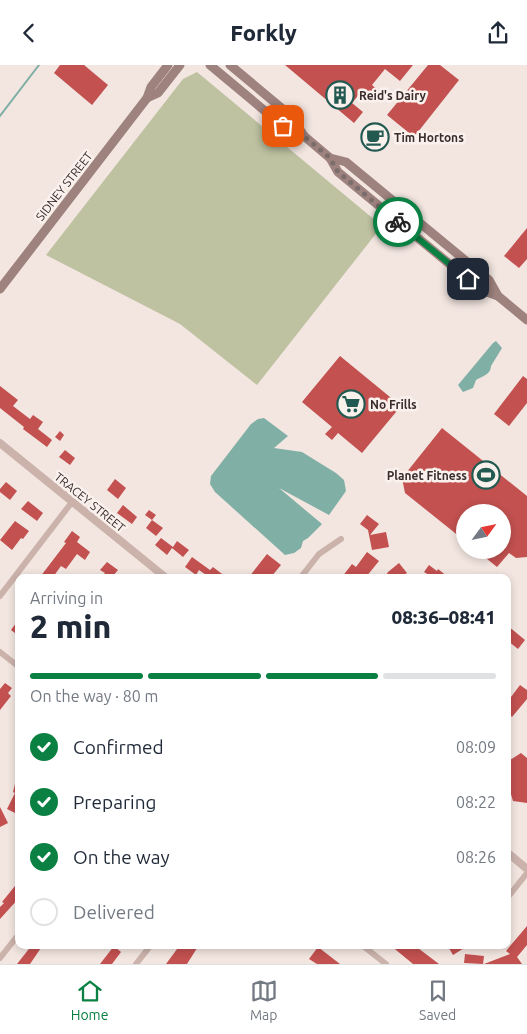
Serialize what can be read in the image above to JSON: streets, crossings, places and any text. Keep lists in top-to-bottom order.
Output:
{
  "streets": {
    "main road": ["SIDNEY STREET"],
    "street": ["TRACEY STREET"]
  },
  "places": {
    "building": ["Reid's Dairy"],
    "cafe": ["Tim Hortons"],
    "supermarket": ["No Frills"],
    "sports": ["Planet Fitness"]
  },
  "north": "top right",
  "page": {
    "header": "Forkly",
    "heading": ["2 min", "Arriving in", "08:36–08:41"],
    "bar": "On the way · 80 m",
    "list": [
      ["Confirmed", "08:09"],
      ["Preparing", "08:22"],
      ["On the way", "08:26"],
      "Delivered"
    ],
    "tabs": ["Home", "Map", "Saved"]
  }
}
